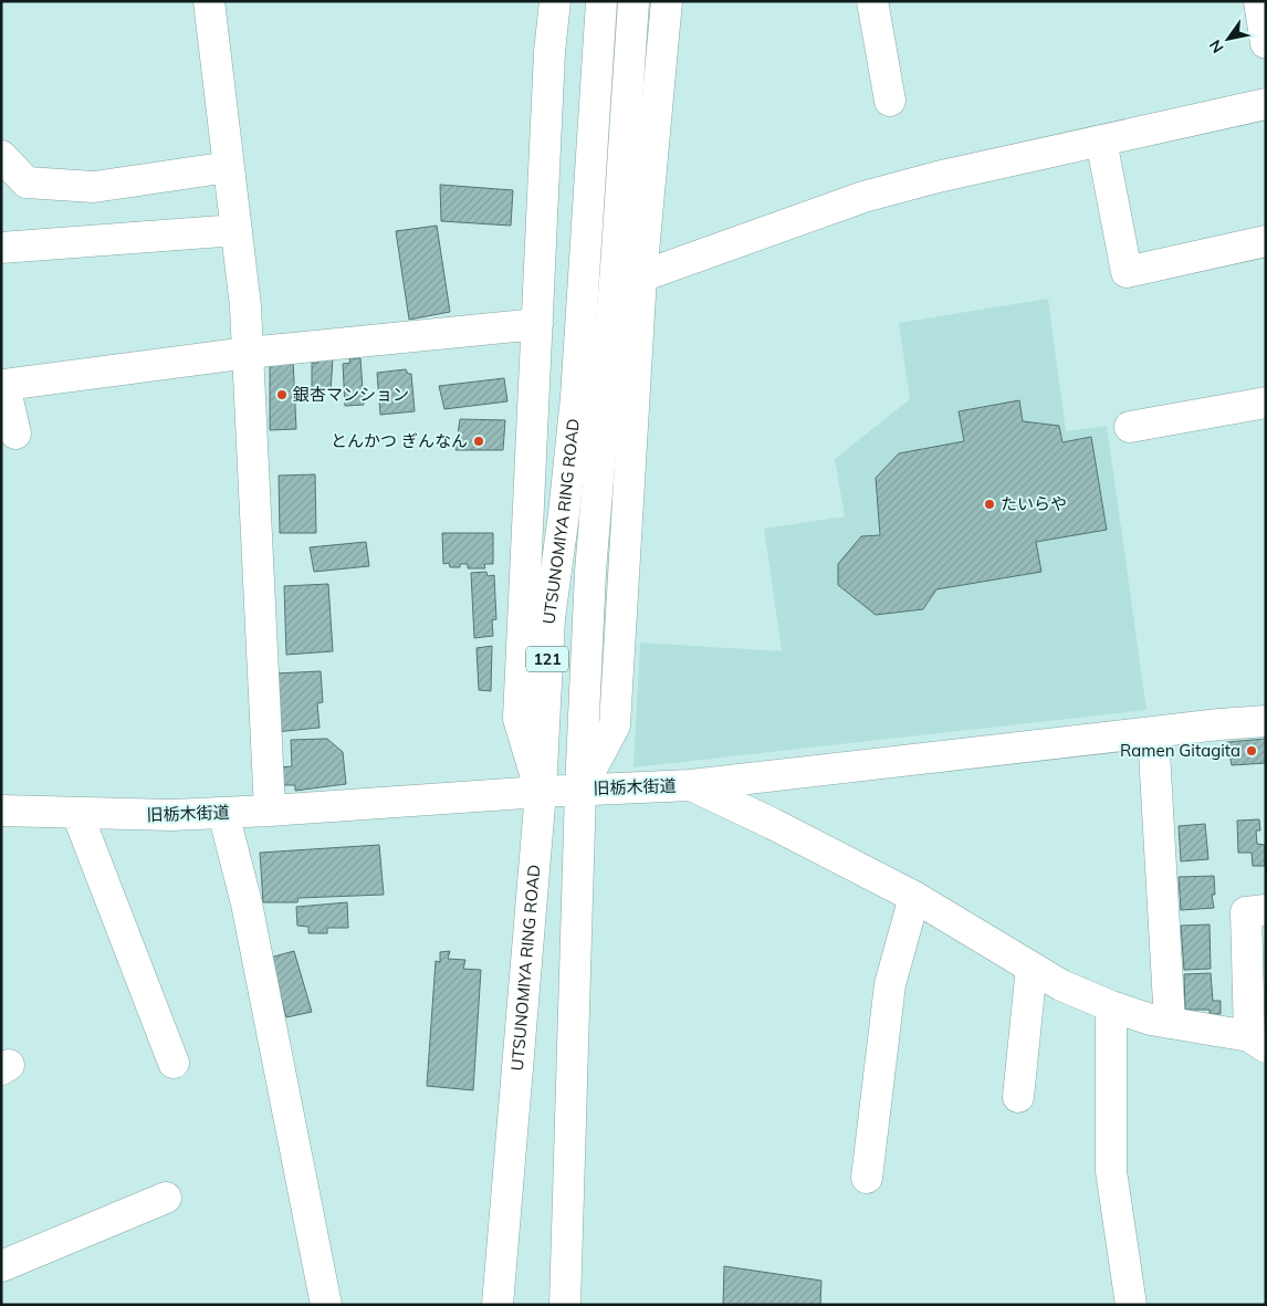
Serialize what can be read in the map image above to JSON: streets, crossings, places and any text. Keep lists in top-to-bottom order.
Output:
{
  "streets": {
    "main road": ["UTSUNOMIYA RING ROAD", "121", "旧栃木街道"]
  },
  "crossings": [
    ["UTSUNOMIYA RING ROAD", "旧栃木街道"]
  ],
  "places": [
    "銀杏マンション",
    "とんかつ ぎんなん",
    "たいらや",
    "Ramen Gitagita"
  ],
  "north": "bottom left"
}
